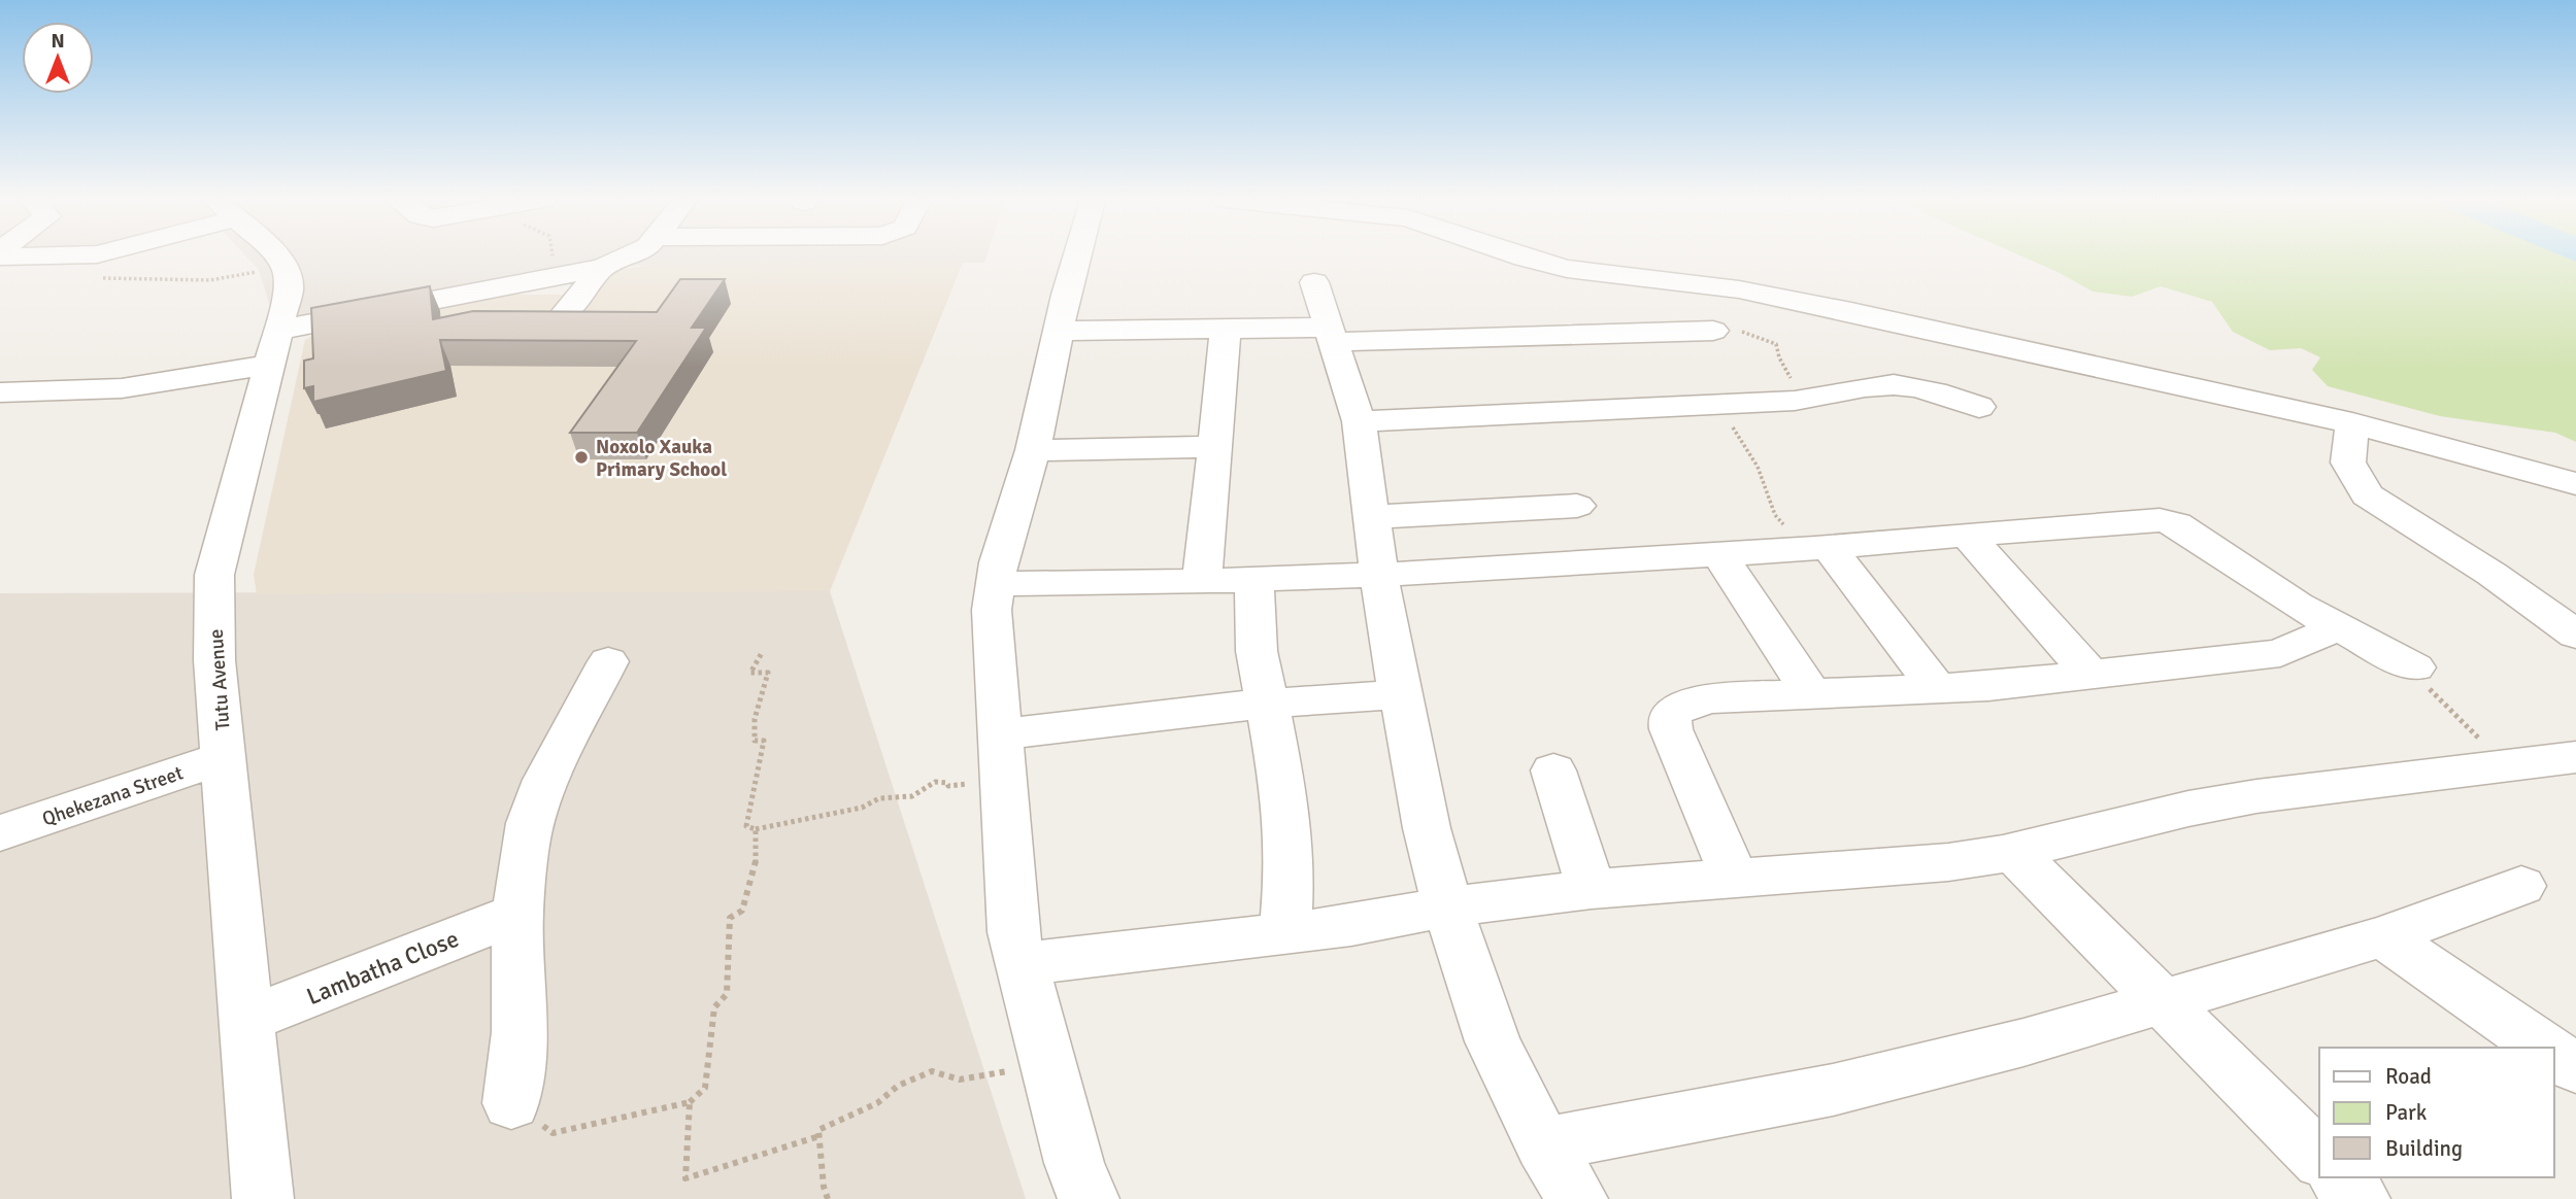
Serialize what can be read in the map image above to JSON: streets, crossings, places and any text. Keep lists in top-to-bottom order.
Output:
{
  "streets": {
    "street": ["Tutu Avenue", "Qhekezana Street", "Lambatha Close"]
  },
  "crossings": [
    ["Tutu Avenue", "Qhekezana Street"],
    ["Tutu Avenue", "Lambatha Close"]
  ],
  "places": ["Noxolo Xauka Primary School"],
  "legend": ["Road", "Park", "Building"],
  "north": "top"
}
